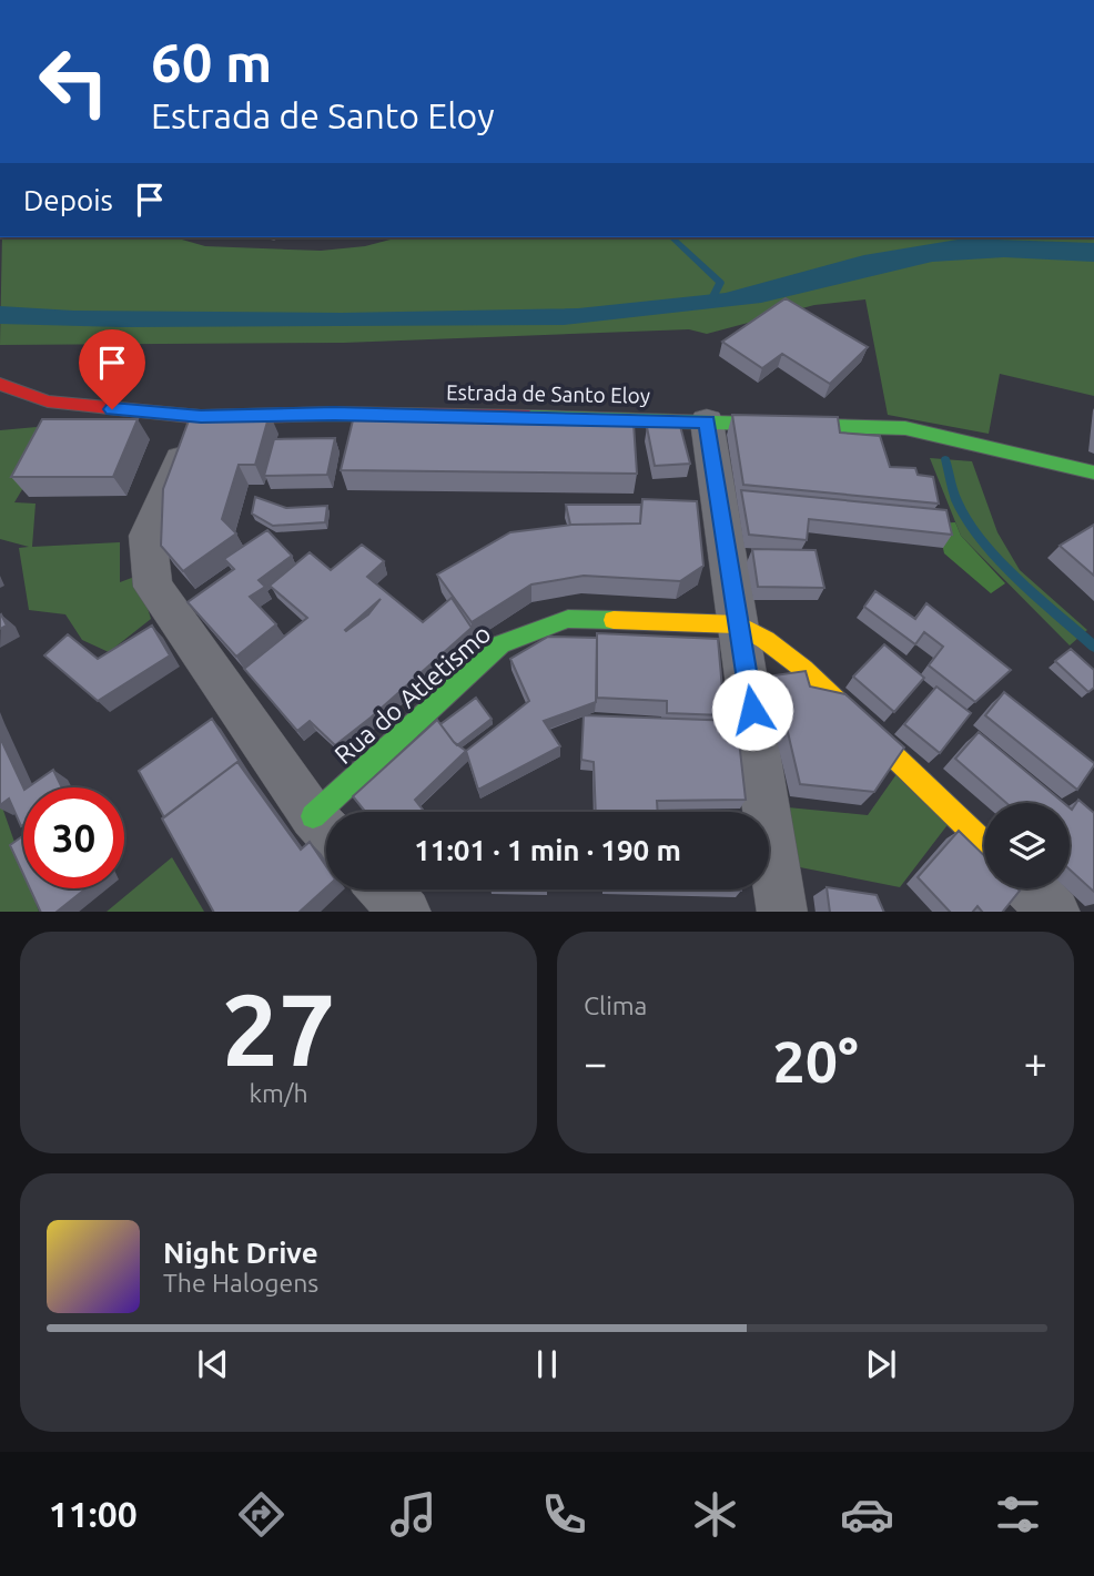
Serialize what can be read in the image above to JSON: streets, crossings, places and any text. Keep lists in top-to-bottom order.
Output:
{
  "streets": {
    "main road": ["Estrada de Santo Eloy", "Rua do Atletismo"]
  },
  "page": {
    "turn": ["60 m", "Estrada de Santo Eloy"],
    "then": "Depois",
    "limit": "30",
    "trip": "11:01 · 1 min · 190 m",
    "tile": [
      ["27", "km/h"],
      "Clima"
    ],
    "heat": ["−", "20°", "+"],
    "song": ["Night Drive", "The Halogens"],
    "tabs": "11:00"
  }
}
